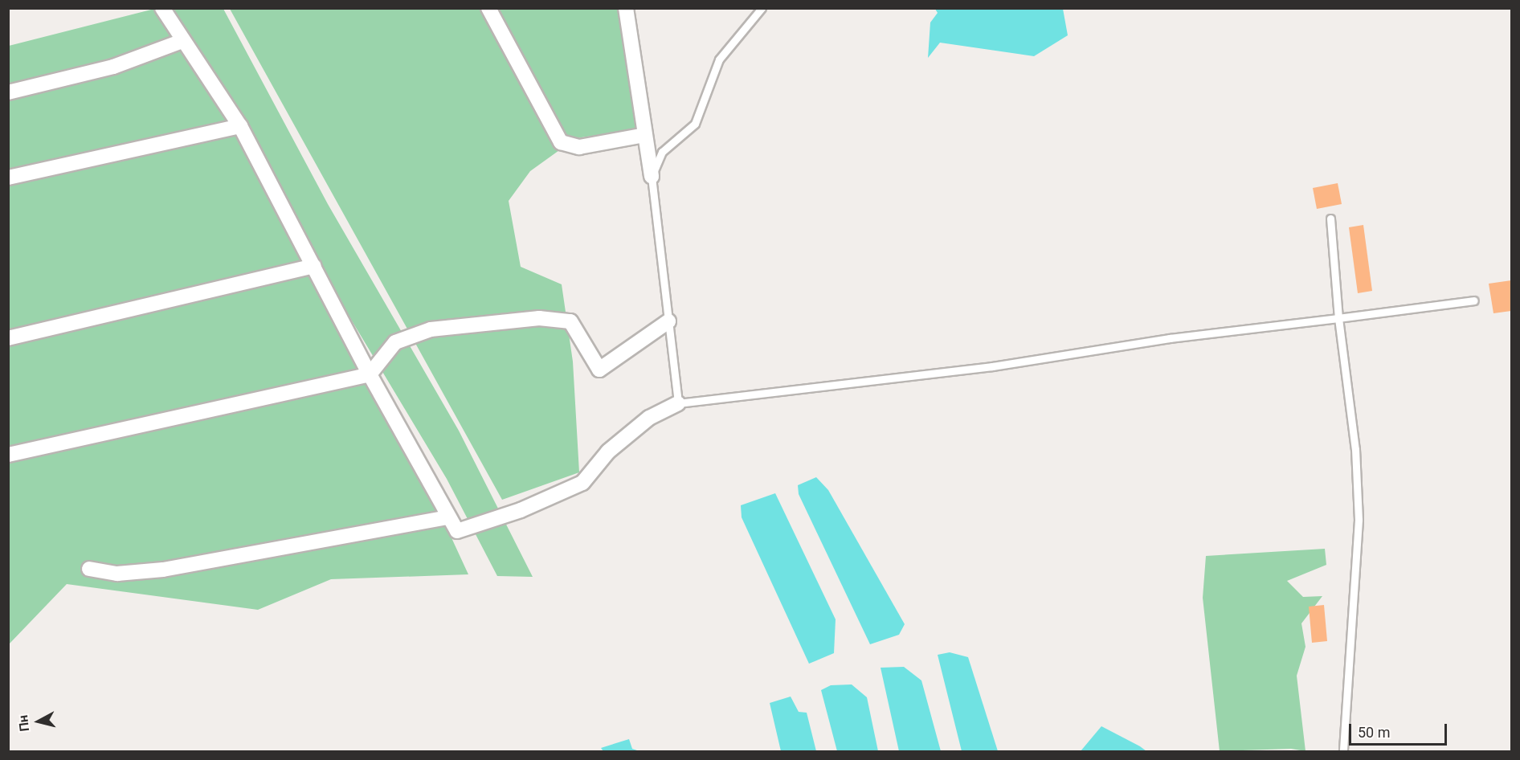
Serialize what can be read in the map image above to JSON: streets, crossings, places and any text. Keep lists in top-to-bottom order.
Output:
{
  "scale_bar": "50 m",
  "north": "left"
}
